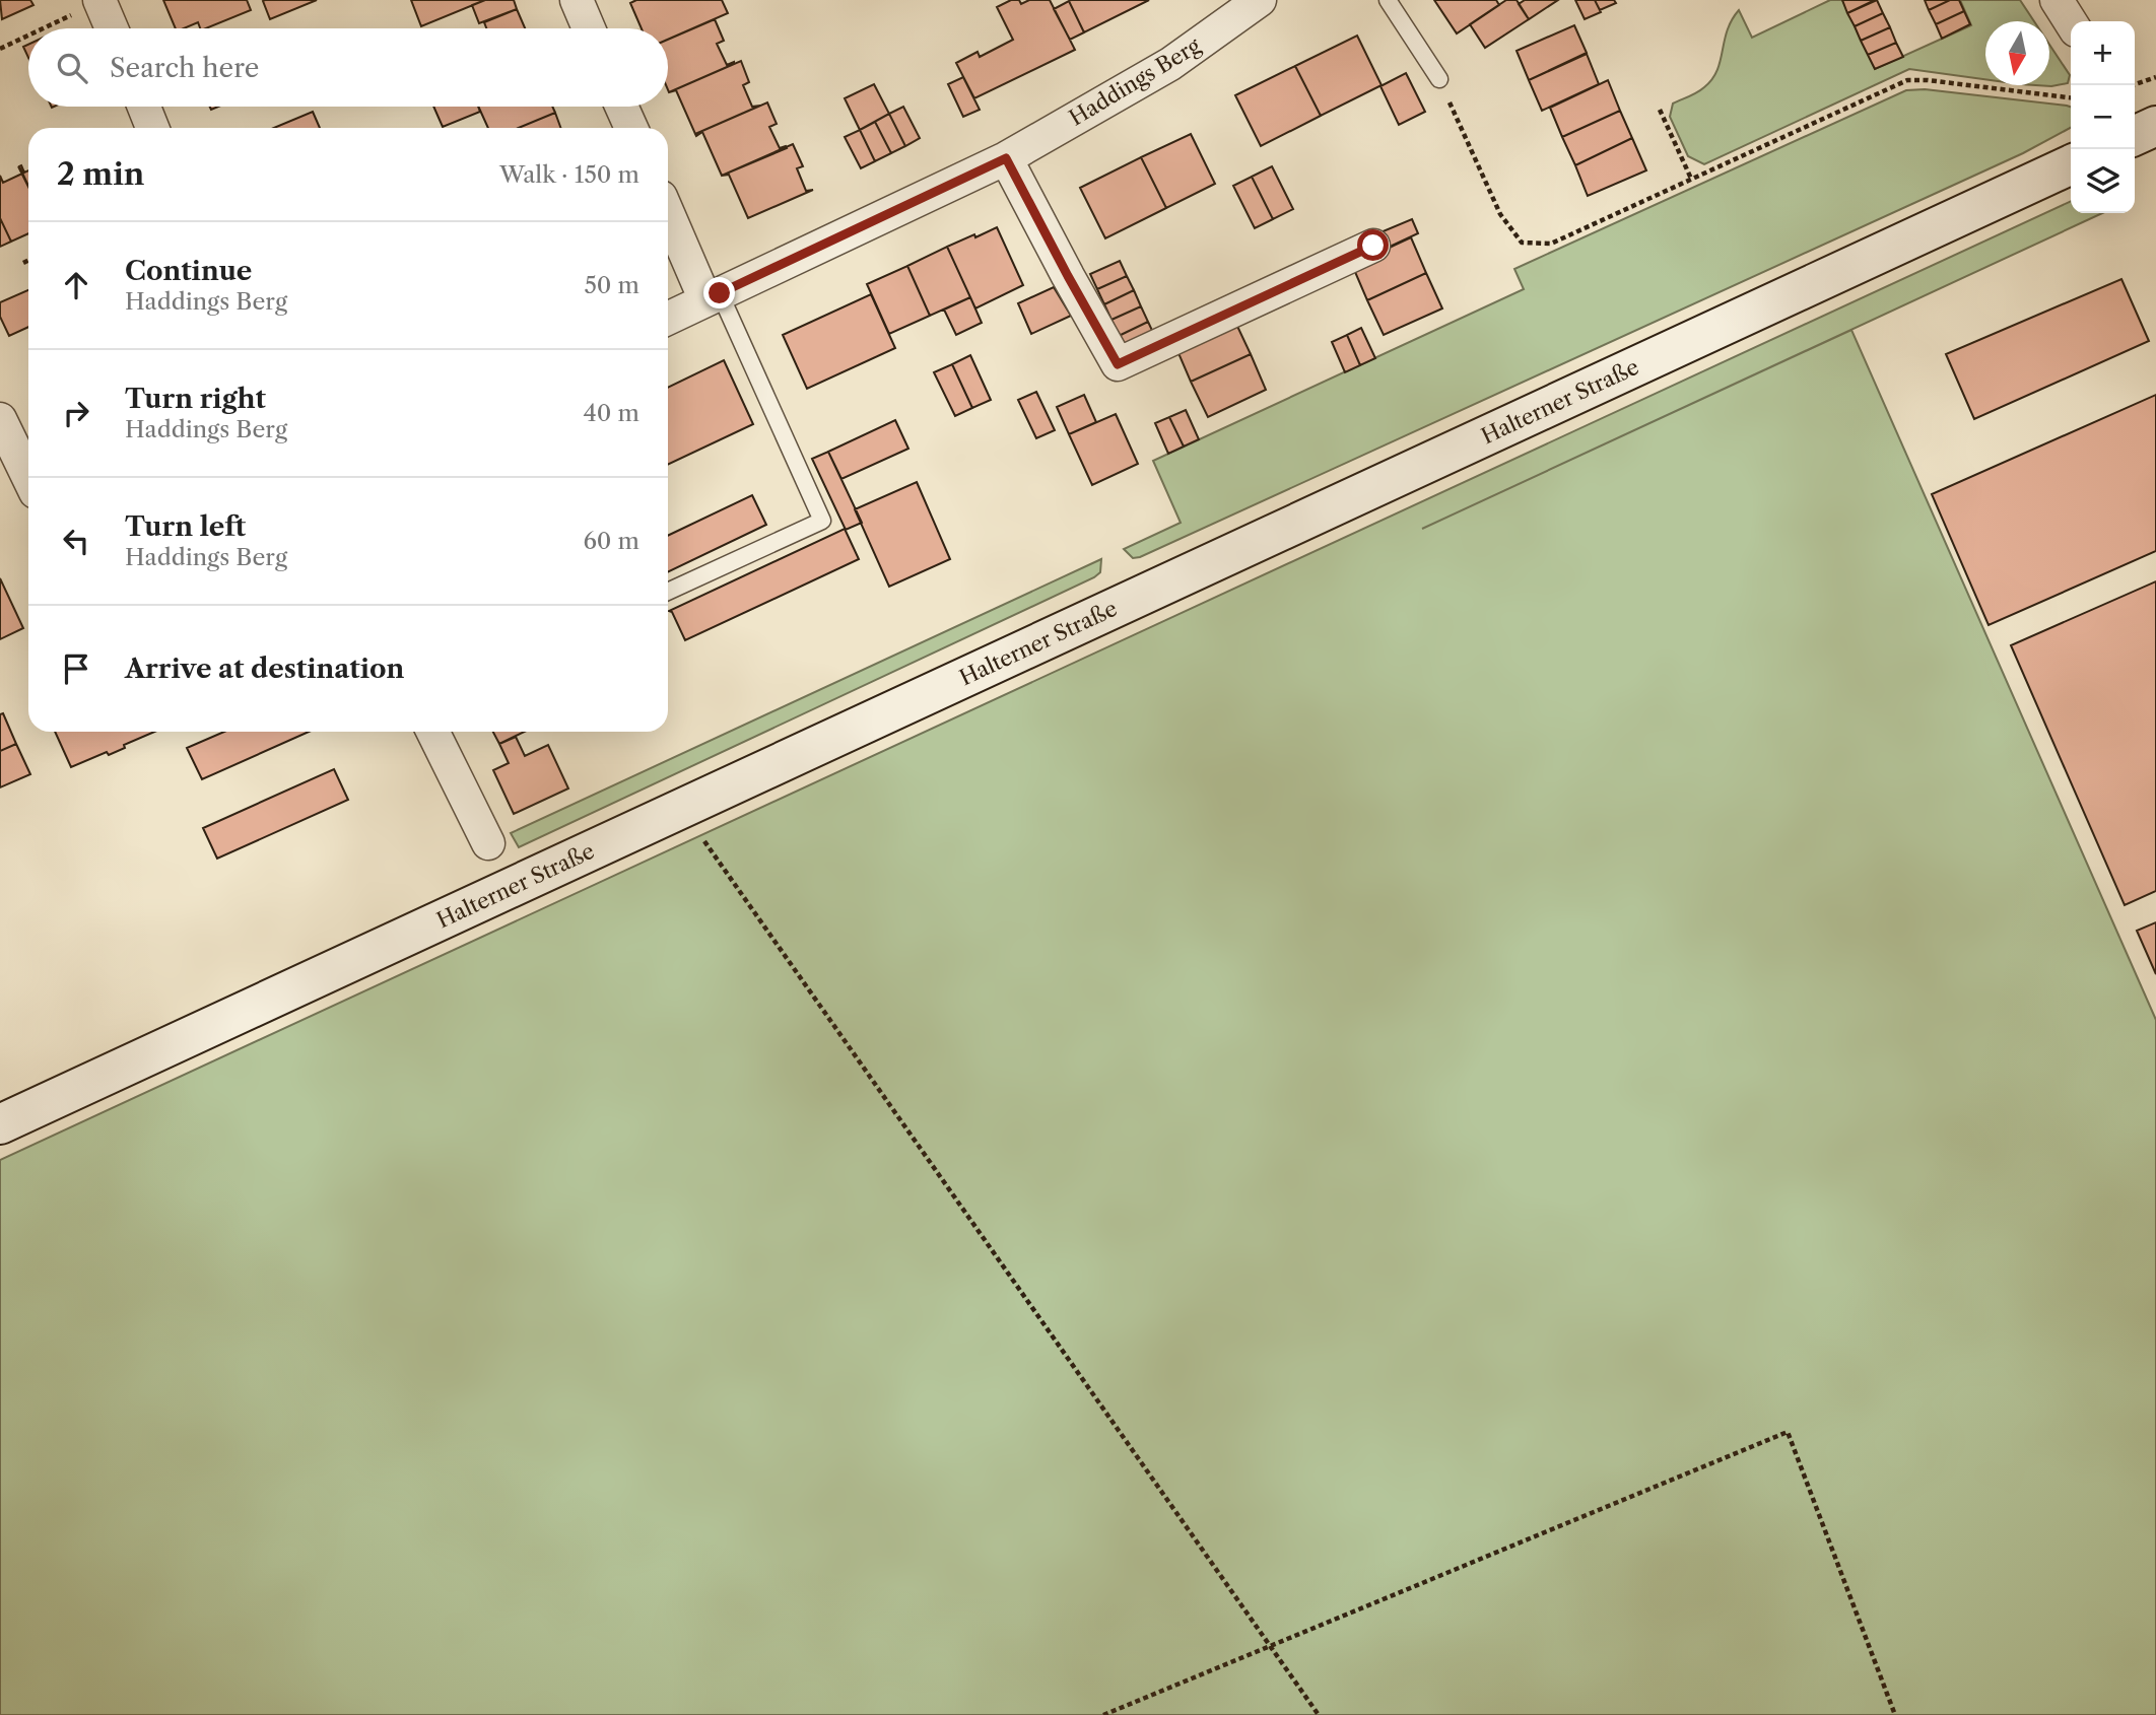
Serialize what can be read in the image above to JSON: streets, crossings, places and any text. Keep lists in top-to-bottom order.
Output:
{
  "streets": {
    "main road": ["Halterner Straße"],
    "street": ["Haddings Berg"]
  },
  "north": "bottom",
  "page": {
    "map_buttons": ["+", "−"],
    "search": "Search here",
    "heading": ["2 min", "Walk · 150 m"],
    "list": [
      ["Continue", "Haddings Berg", "50 m"],
      ["Turn right", "Haddings Berg", "40 m"],
      ["Turn left", "Haddings Berg", "60 m"],
      "Arrive at destination"
    ]
  }
}
